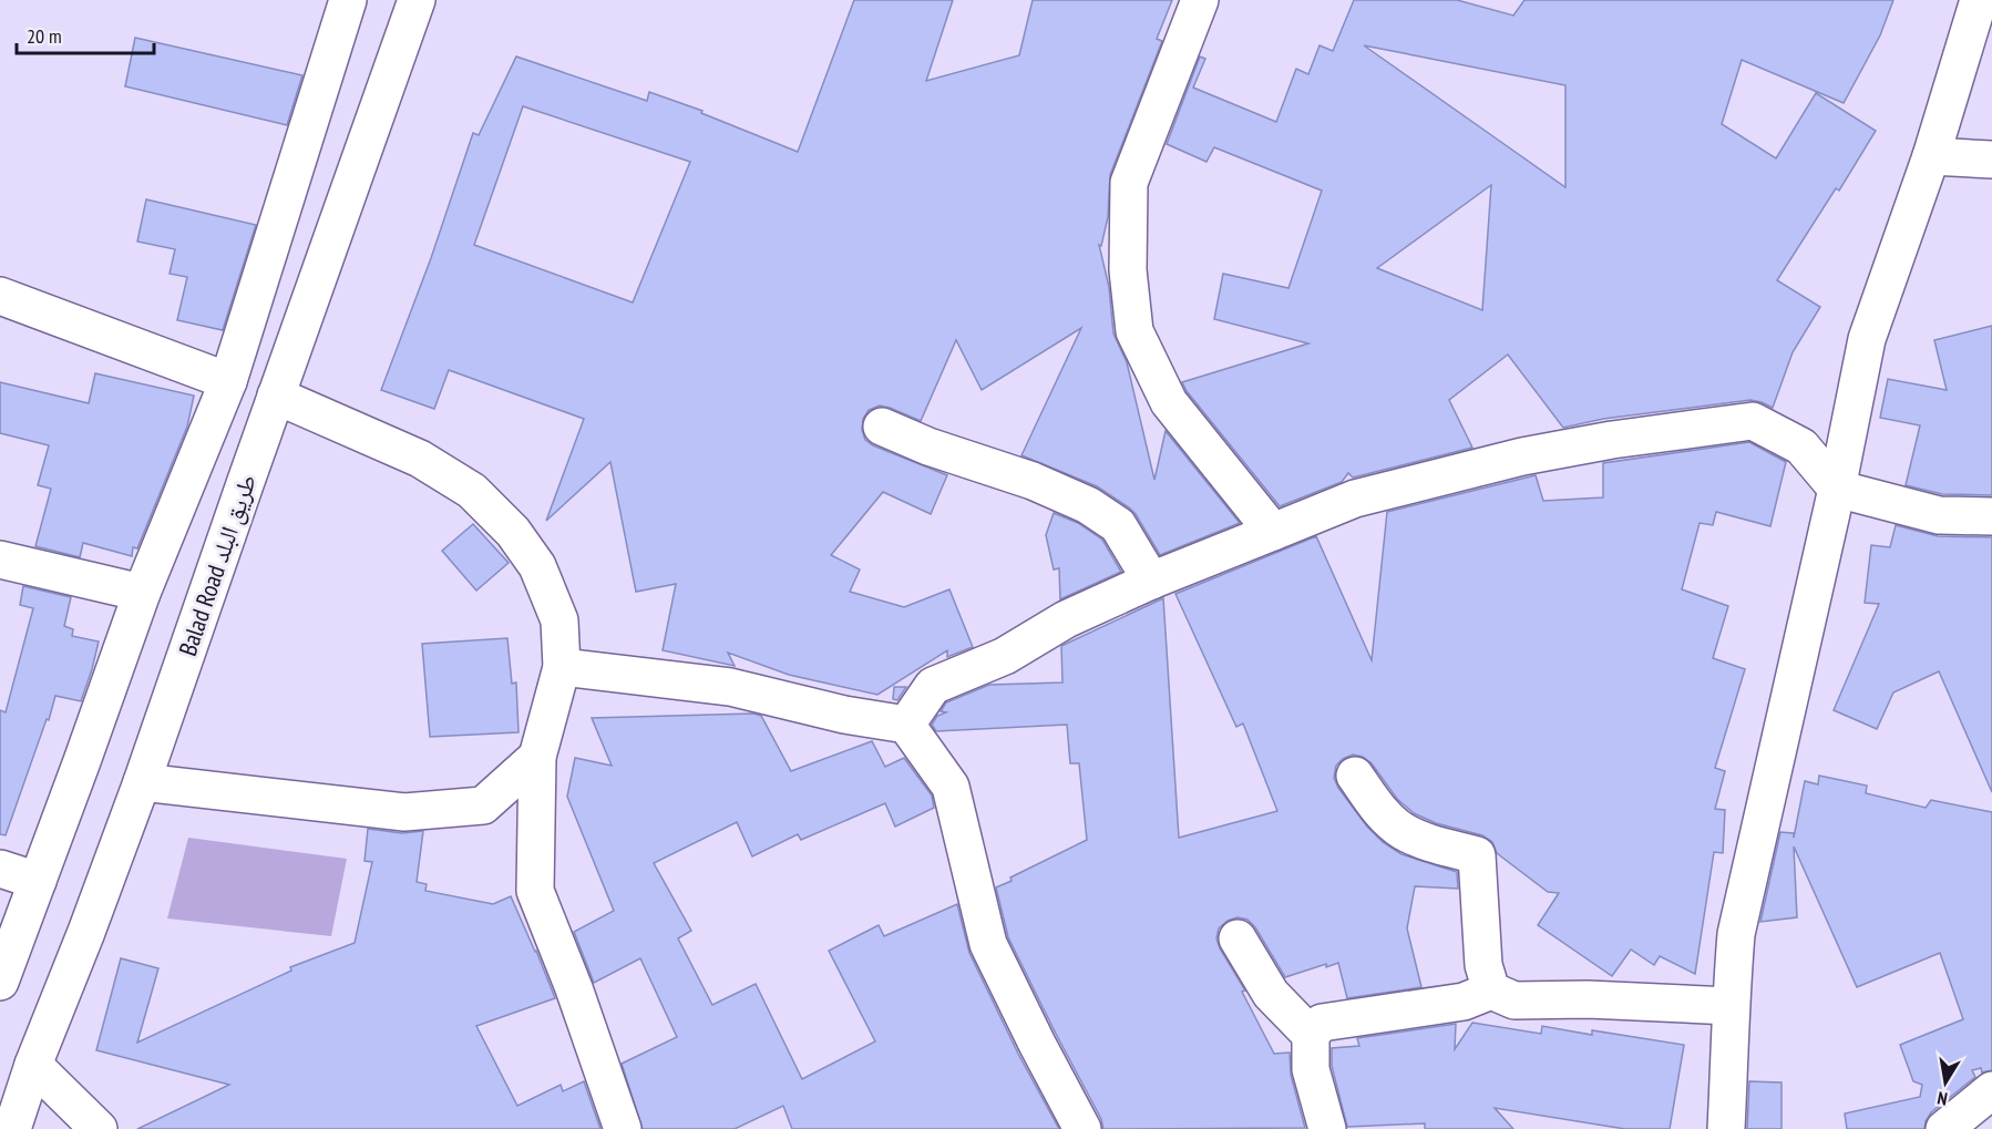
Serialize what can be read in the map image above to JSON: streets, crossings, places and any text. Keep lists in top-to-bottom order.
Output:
{
  "streets": {
    "main road": ["Balad Road طريق البلد"]
  },
  "scale_bar": "20 m",
  "north": "bottom"
}
